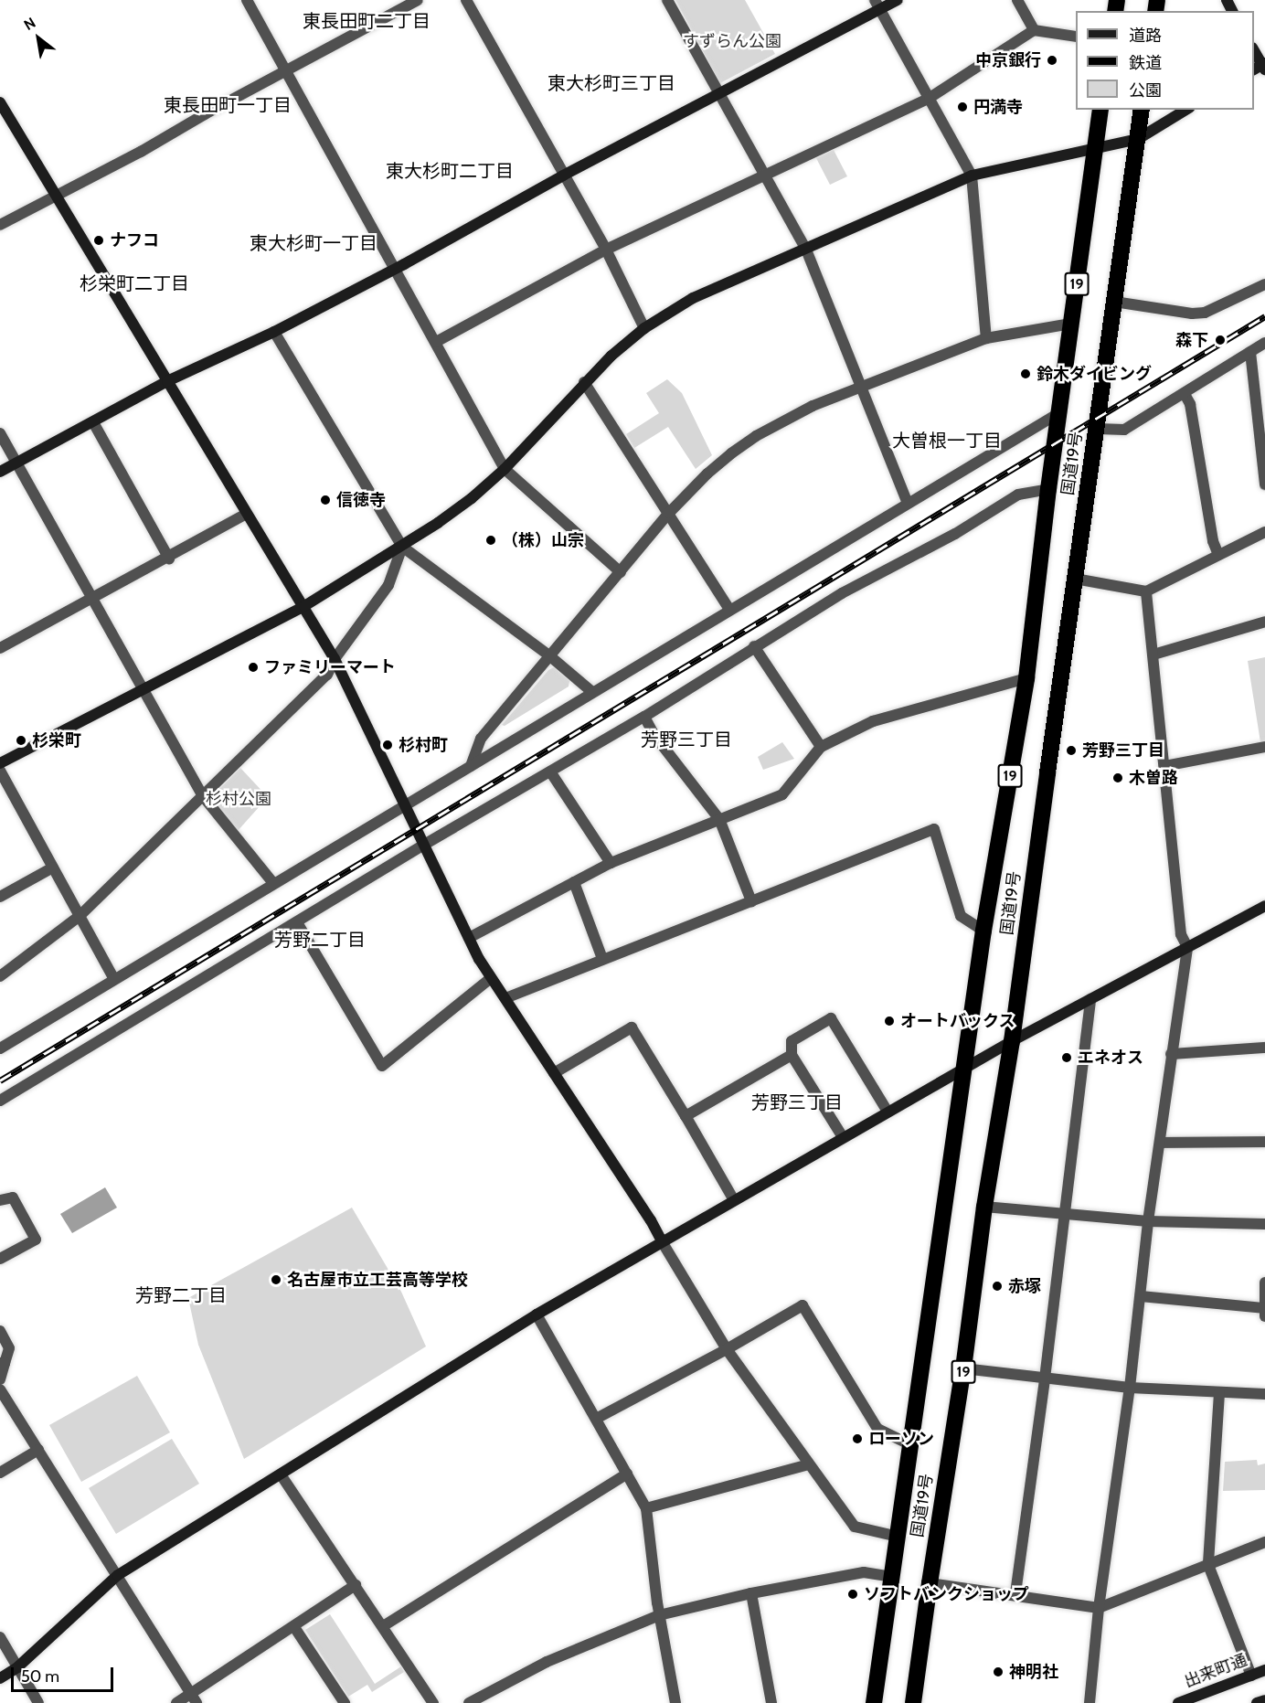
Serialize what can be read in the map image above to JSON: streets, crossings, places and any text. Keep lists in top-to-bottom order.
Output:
{
  "streets": {
    "highway": ["19", "国道19号"],
    "street": ["出来町通"]
  },
  "districts": [
    "東長田町二丁目",
    "東大杉町三丁目",
    "東長田町一丁目",
    "東大杉町二丁目",
    "東大杉町一丁目",
    "杉栄町二丁目",
    "大曽根一丁目",
    "芳野三丁目",
    "芳野二丁目",
    "芳野三丁目",
    "芳野二丁目"
  ],
  "parks": ["すずらん公園", "杉村公園"],
  "places": [
    "中京銀行",
    "円満寺",
    "ナフコ",
    "森下",
    "鈴木ダイビング",
    "信徳寺",
    "（株）山宗",
    "ファミリーマート",
    "杉栄町",
    "杉村町",
    "芳野三丁目",
    "木曽路",
    "オートバックス",
    "エネオス",
    "名古屋市立工芸高等学校",
    "赤塚",
    "ローソン",
    "ソフトバンクショップ",
    "神明社"
  ],
  "legend": ["道路", "鉄道", "公園"],
  "scale_bar": "50 m",
  "north": "top left"
}
